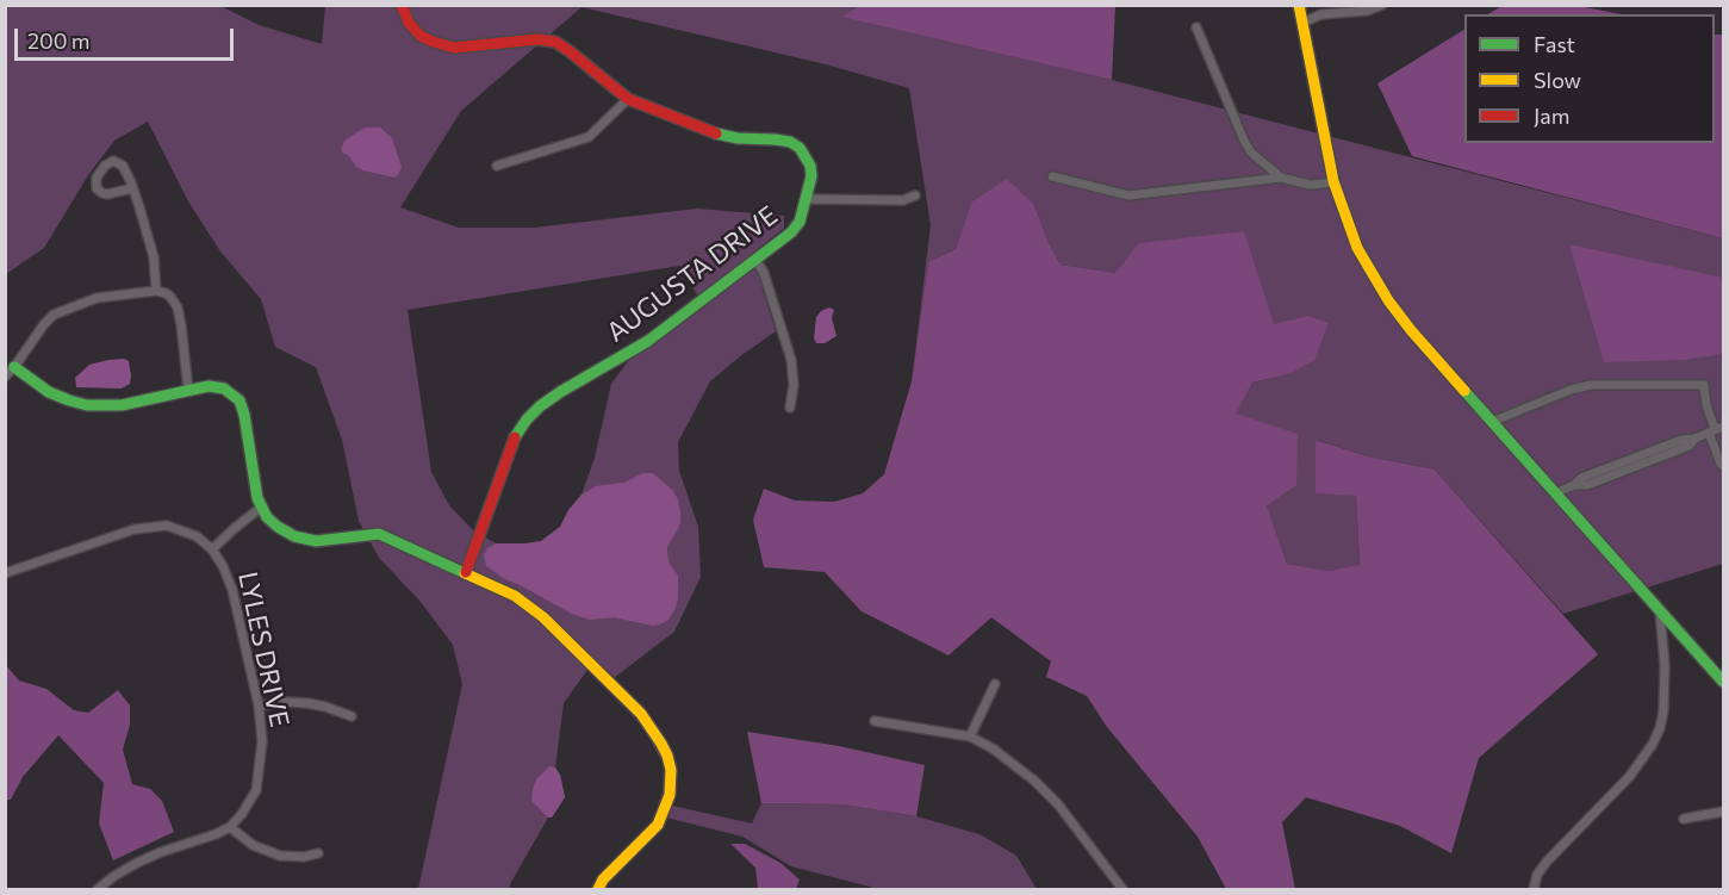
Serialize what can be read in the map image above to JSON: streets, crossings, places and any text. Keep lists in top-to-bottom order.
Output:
{
  "streets": {
    "street": ["AUGUSTA DRIVE", "LYLES DRIVE"]
  },
  "legend": ["Fast", "Slow", "Jam"],
  "scale_bar": "200 m"
}
